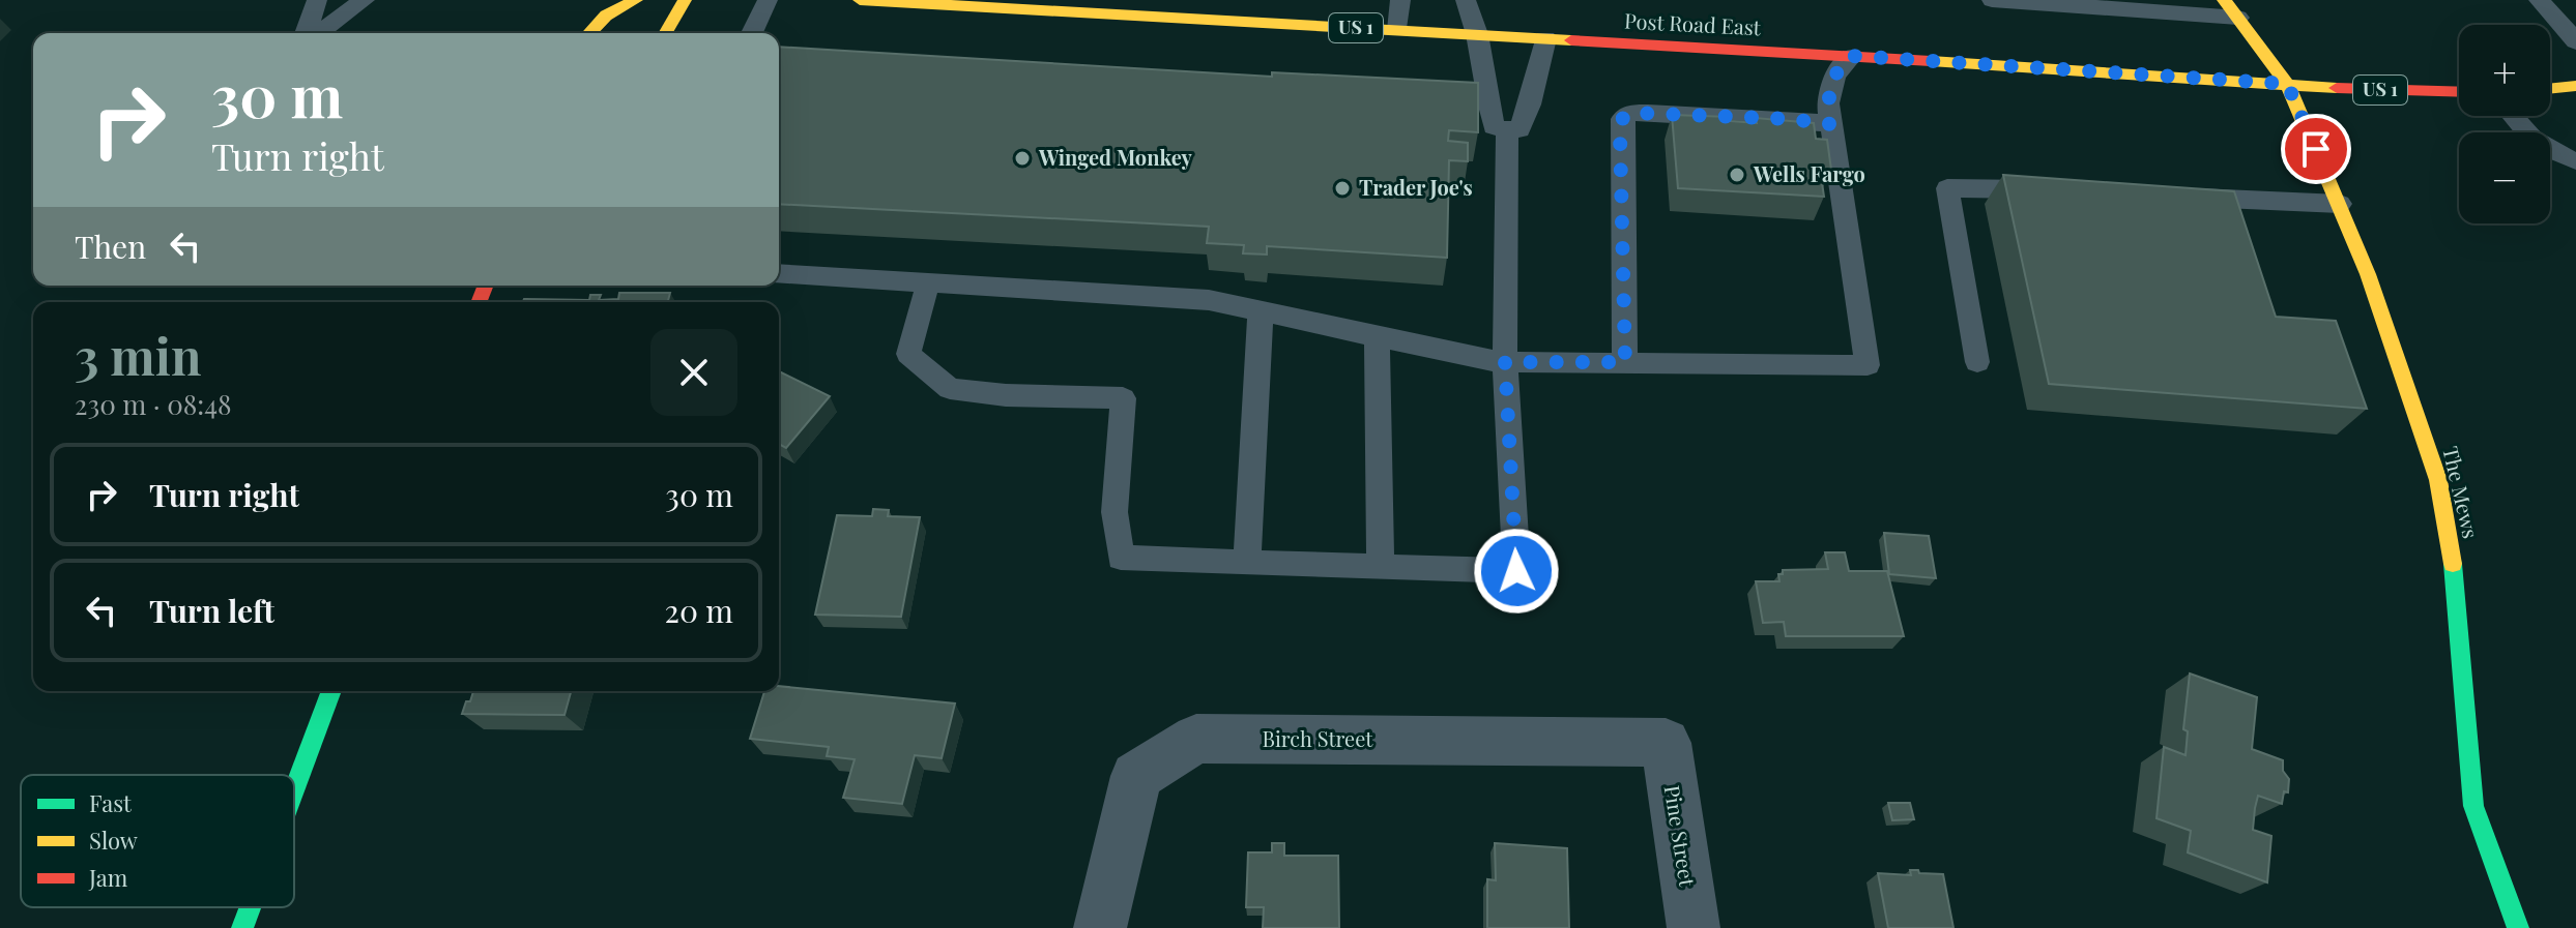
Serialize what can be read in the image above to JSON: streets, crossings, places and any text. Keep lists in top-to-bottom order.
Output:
{
  "streets": {
    "main road": ["Post Road East", "US 1", "The Mews"],
    "street": ["Birch Street", "Pine Street"]
  },
  "crossings": [
    ["Post Road East", "The Mews"],
    ["Birch Street", "Pine Street"]
  ],
  "places": ["Winged Monkey", "Wells Fargo", "Trader Joe's"],
  "legend": ["Fast", "Slow", "Jam"],
  "page": {
    "map_buttons": ["+", "−"],
    "turn": ["30 m", "Turn right"],
    "then": "Then",
    "heading": ["3 min", "230 m · 08:48"],
    "list": [
      {
        "name": "Turn right",
        "value": "30 m"
      },
      {
        "name": "Turn left",
        "value": "20 m"
      }
    ]
  }
}
